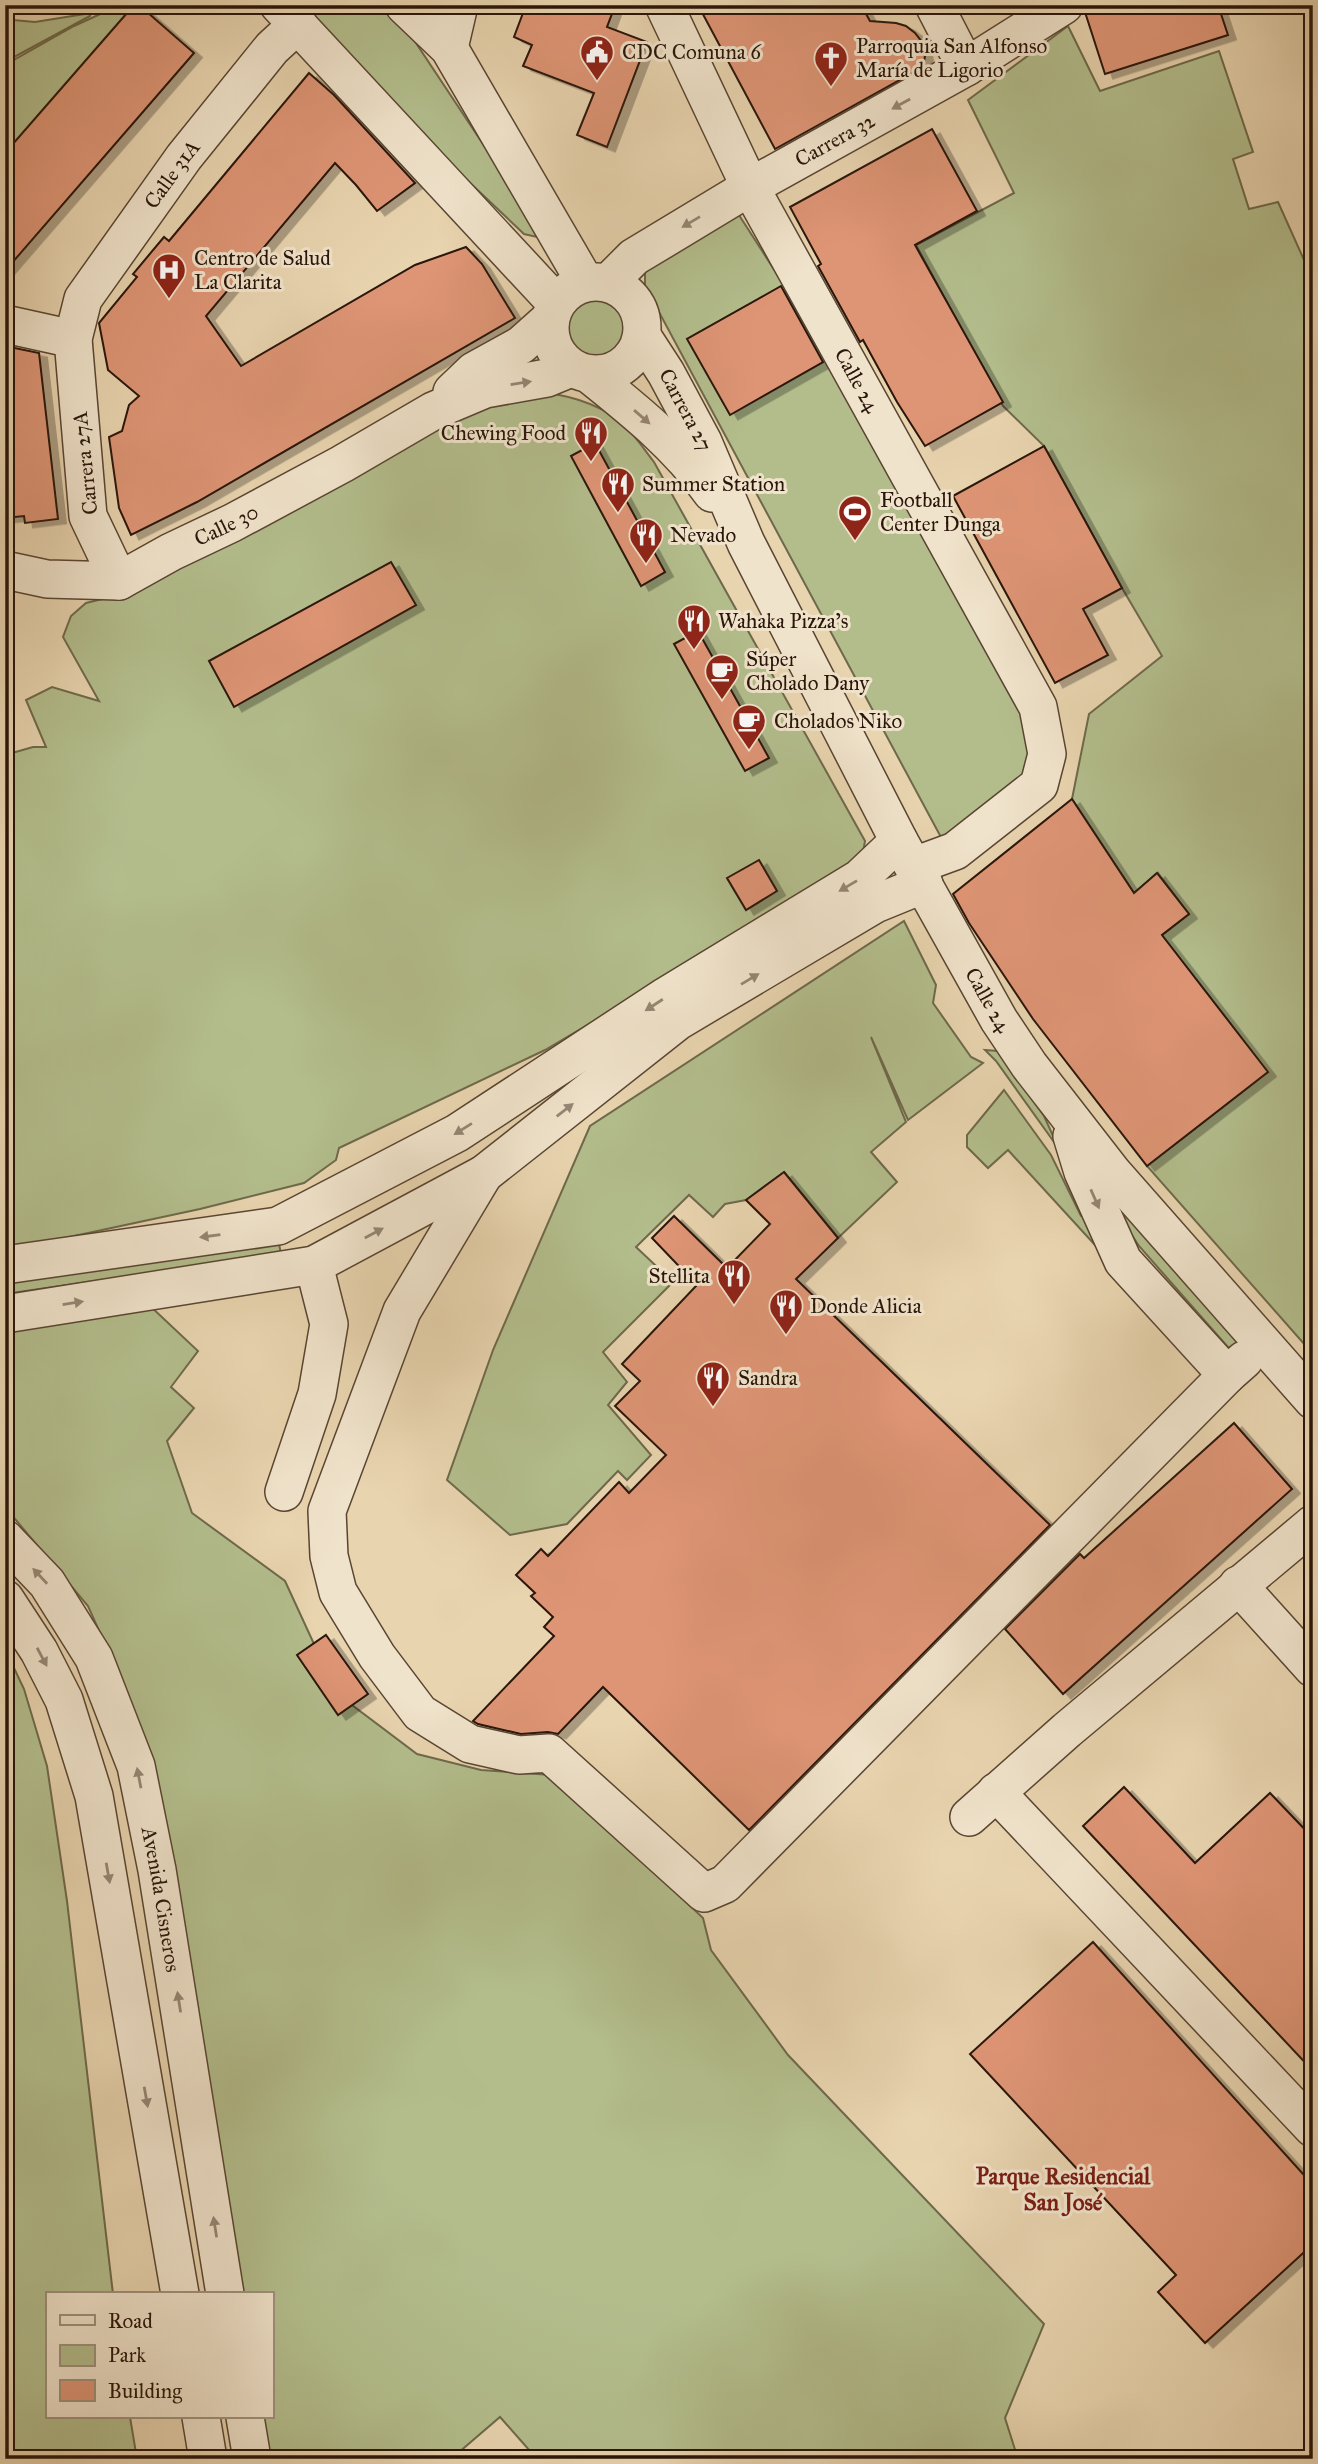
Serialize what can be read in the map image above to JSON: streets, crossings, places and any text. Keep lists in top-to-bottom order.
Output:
{
  "streets": {
    "street": [
      "Carrera 32",
      "Calle 31A",
      "Calle 24",
      "Carrera 27",
      "Carrera 27A",
      "Calle 30",
      "Avenida Cisneros"
    ]
  },
  "crossings": [
    ["Carrera 32", "Calle 24"],
    ["Carrera 32", "Carrera 27"],
    ["Carrera 32", "Calle 30"],
    ["Calle 31A", "Carrera 27A"],
    ["Calle 24", "Carrera 27"],
    ["Carrera 27", "Calle 30"],
    ["Carrera 27A", "Calle 30"]
  ],
  "one_way": ["Carrera 32"],
  "districts": ["Parque Residencial San José"],
  "places": {
    "public building": ["CDC Comuna 6"],
    "church": ["Parroquia San Alfonso María de Ligorio"],
    "hospital": ["Centro de Salud La Clarita"],
    "restaurant": [
      "Chewing Food",
      "Summer Station",
      "Nevado",
      "Wahaka Pizza's",
      "Stellita",
      "Donde Alicia",
      "Sandra"
    ],
    "sports": ["Football Center Dunga"],
    "cafe": ["Súper Cholado Dany", "Cholados Niko"]
  },
  "legend": ["Road", "Park", "Building"]
}
